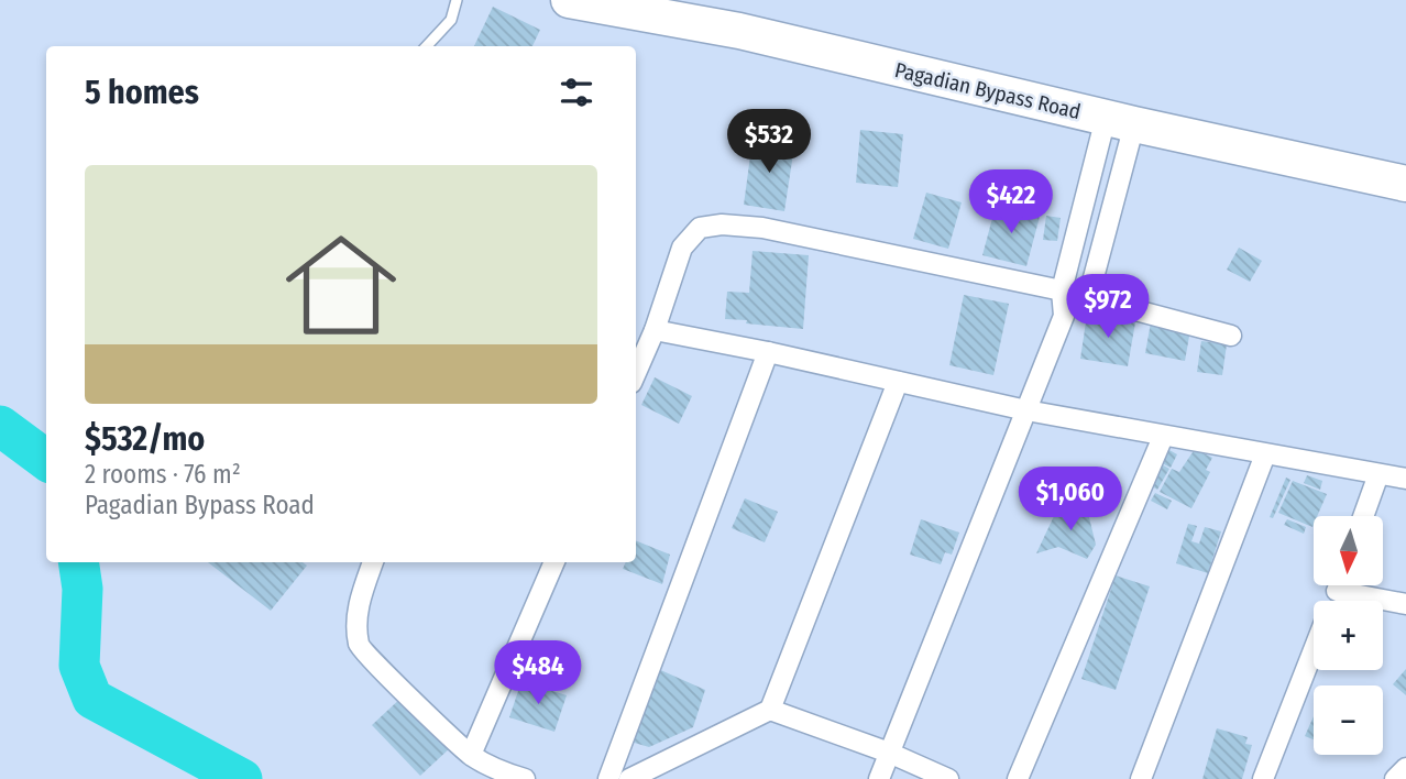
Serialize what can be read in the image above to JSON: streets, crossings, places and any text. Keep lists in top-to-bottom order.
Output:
{
  "streets": {
    "highway": ["Pagadian Bypass Road"]
  },
  "north": "bottom",
  "page": {
    "heading": "5 homes",
    "price": [
      "$532",
      "$422",
      "$972",
      "$1,060",
      "$484"
    ],
    "list": [
      {
        "name": "$532/mo",
        "note": "2 rooms · 76 m² · Pagadian Bypass Road"
      }
    ],
    "map_buttons": ["+", "−"]
  }
}
